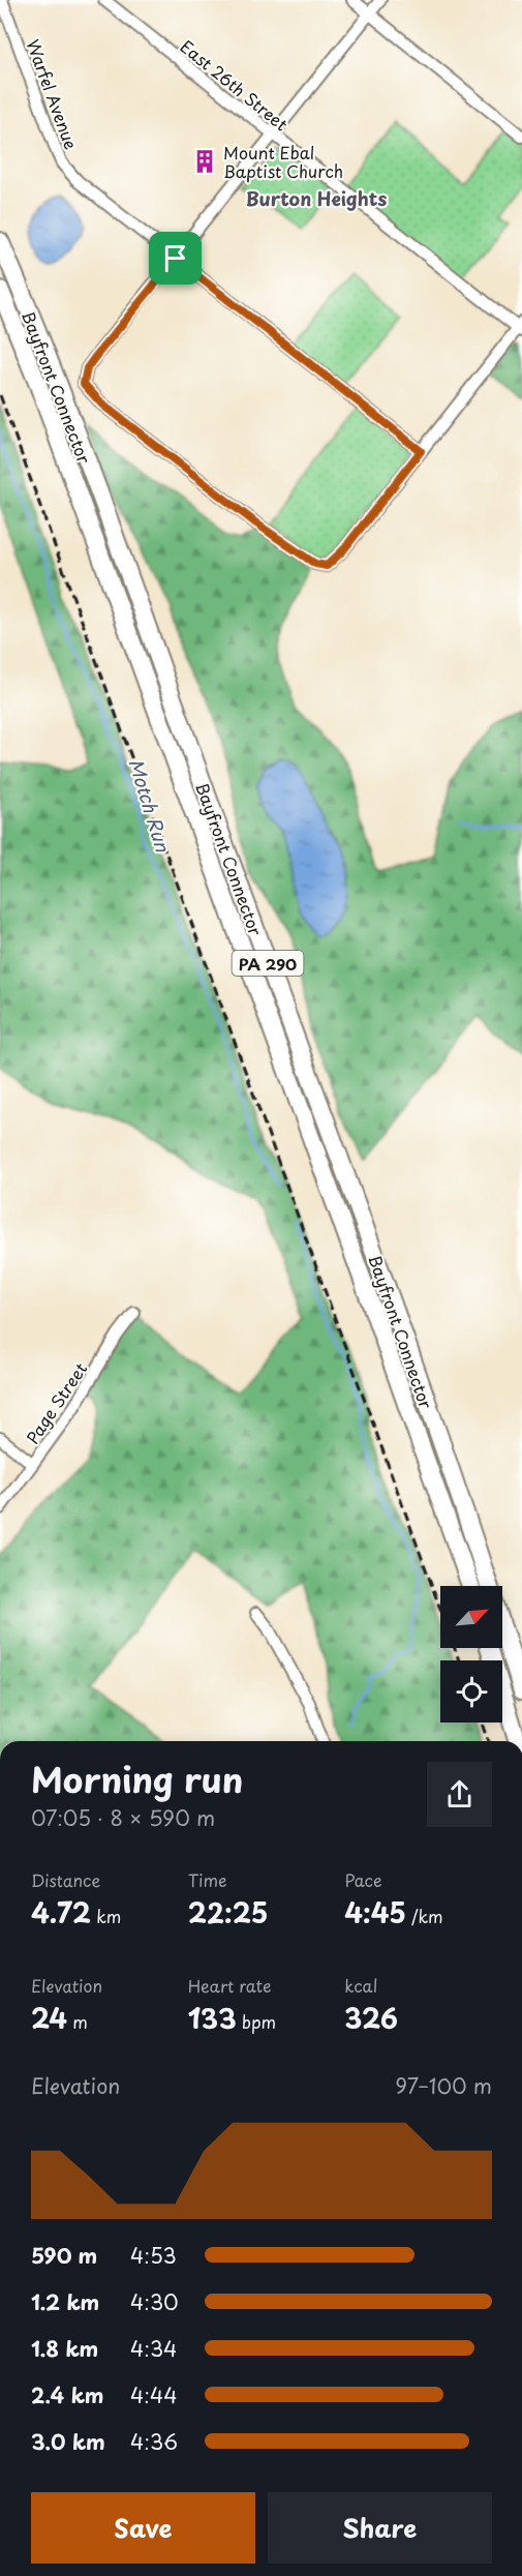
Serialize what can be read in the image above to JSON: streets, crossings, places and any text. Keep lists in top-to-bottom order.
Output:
{
  "streets": {
    "highway": ["Bayfront Connector", "PA 290"],
    "street": ["East 26th Street", "Warfel Avenue", "Page Street"]
  },
  "districts": ["Burton Heights"],
  "water": ["Motch Run"],
  "places": {
    "building": ["Mount Ebal Baptist Church"]
  },
  "north": "top right",
  "page": {
    "heading": ["Morning run", "07:05 · 8 × 590 m"],
    "stats": [
      ["Distance", "4.72 km"],
      ["Time", "22:25"],
      ["Pace", "4:45 /km"],
      ["Elevation", "24 m"],
      ["Heart rate", "133 bpm"],
      ["kcal", "326"]
    ],
    "chart": ["Elevation", "97–100 m"],
    "list": [
      {
        "name": "590 m",
        "note": "4:53"
      },
      {
        "name": "1.2 km",
        "note": "4:30"
      },
      {
        "name": "1.8 km",
        "note": "4:34"
      },
      {
        "name": "2.4 km",
        "note": "4:44"
      },
      {
        "name": "3.0 km",
        "note": "4:36"
      }
    ],
    "buttons": ["Save", "Share"]
  }
}
